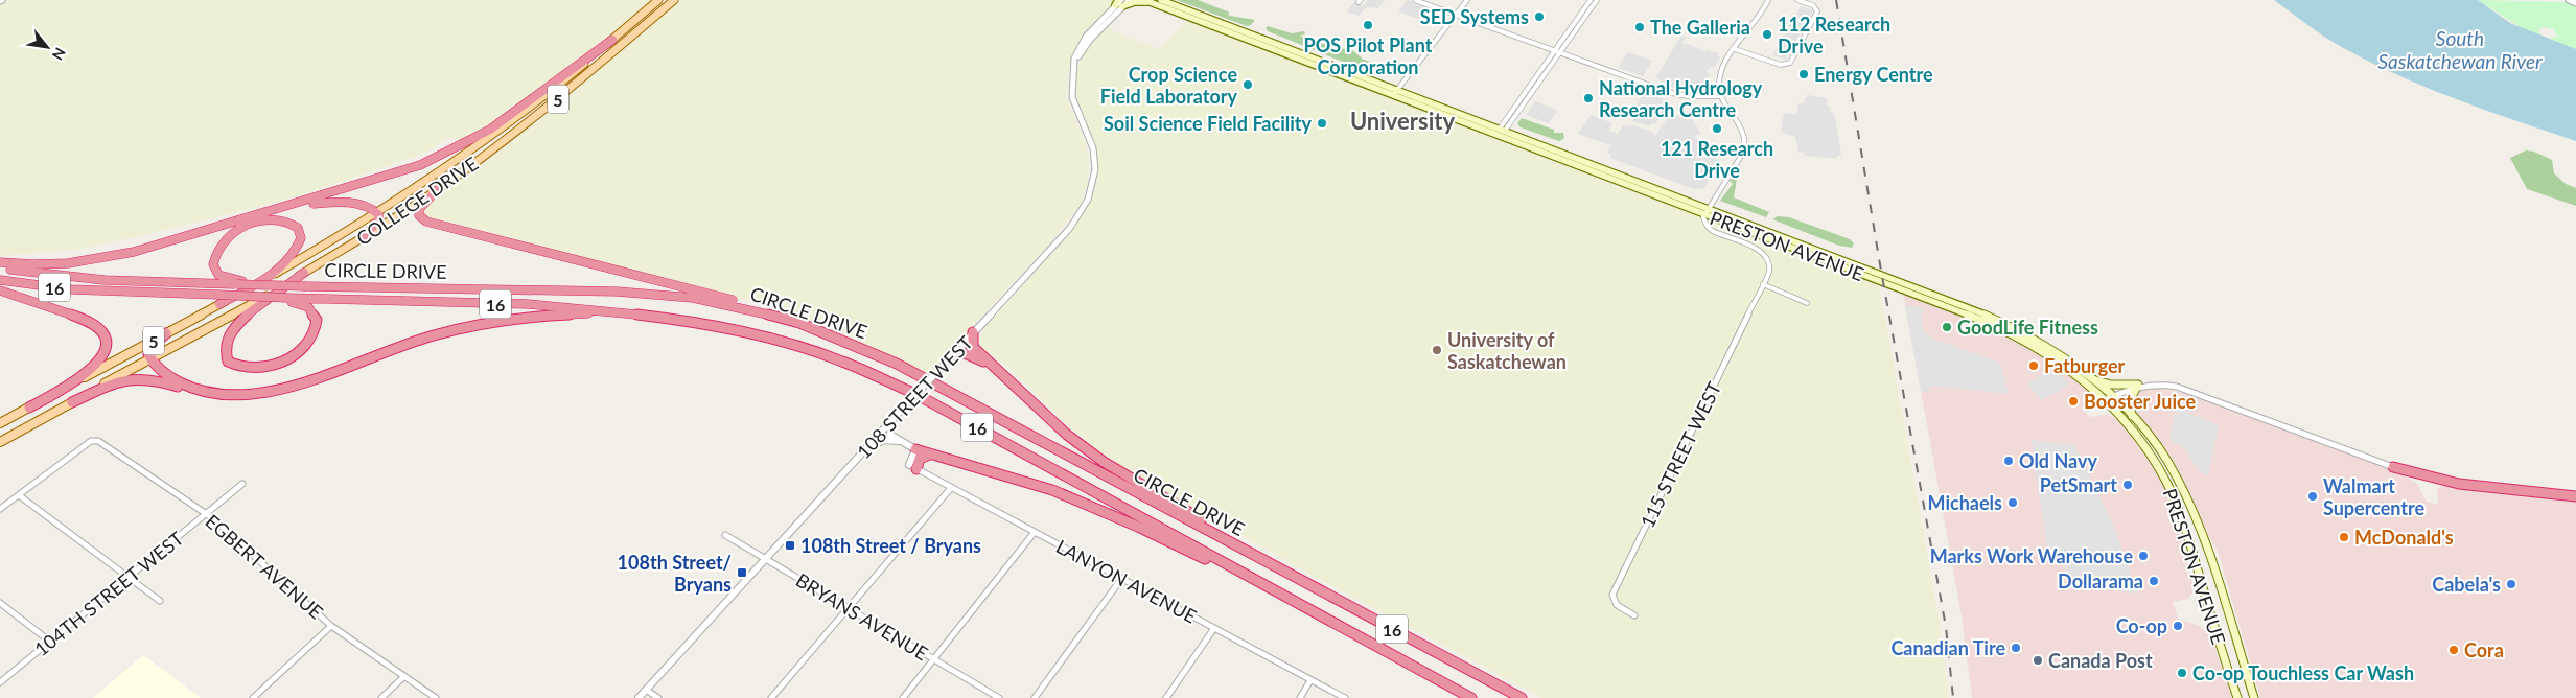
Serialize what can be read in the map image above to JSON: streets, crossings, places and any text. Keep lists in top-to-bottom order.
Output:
{
  "streets": {
    "highway": ["CIRCLE DRIVE", "16"],
    "main road": ["5", "COLLEGE DRIVE", "PRESTON AVENUE"],
    "street": [
      "108 STREET WEST",
      "115 STREET WEST",
      "EGBERT AVENUE",
      "LANYON AVENUE",
      "104TH STREET WEST",
      "BRYANS AVENUE"
    ]
  },
  "crossings": [
    ["COLLEGE DRIVE", "16"],
    ["PRESTON AVENUE", "115 STREET WEST"],
    ["CIRCLE DRIVE", "16"],
    ["108 STREET WEST", "BRYANS AVENUE"],
    ["EGBERT AVENUE", "104TH STREET WEST"]
  ],
  "districts": ["University"],
  "water": ["South Saskatchewan River"],
  "places": {
    "other": [
      "SED Systems",
      "POS Pilot Plant Corporation",
      "The Galleria",
      "112 Research Drive",
      "Energy Centre",
      "Crop Science Field Laboratory",
      "National Hydrology Research Centre",
      "Soil Science Field Facility",
      "121 Research Drive",
      "GoodLife Fitness",
      "University of Saskatchewan",
      "Fatburger",
      "Booster Juice",
      "Old Navy",
      "PetSmart",
      "Walmart Supercentre",
      "Michaels",
      "McDonald's",
      "Marks Work Warehouse",
      "Dollarama",
      "Cabela's",
      "Co-op",
      "Canadian Tire",
      "Cora",
      "Canada Post",
      "Co-op Touchless Car Wash"
    ],
    "transit": ["108th Street / Bryans", "108th Street/ Bryans"]
  },
  "north": "bottom right"
}
